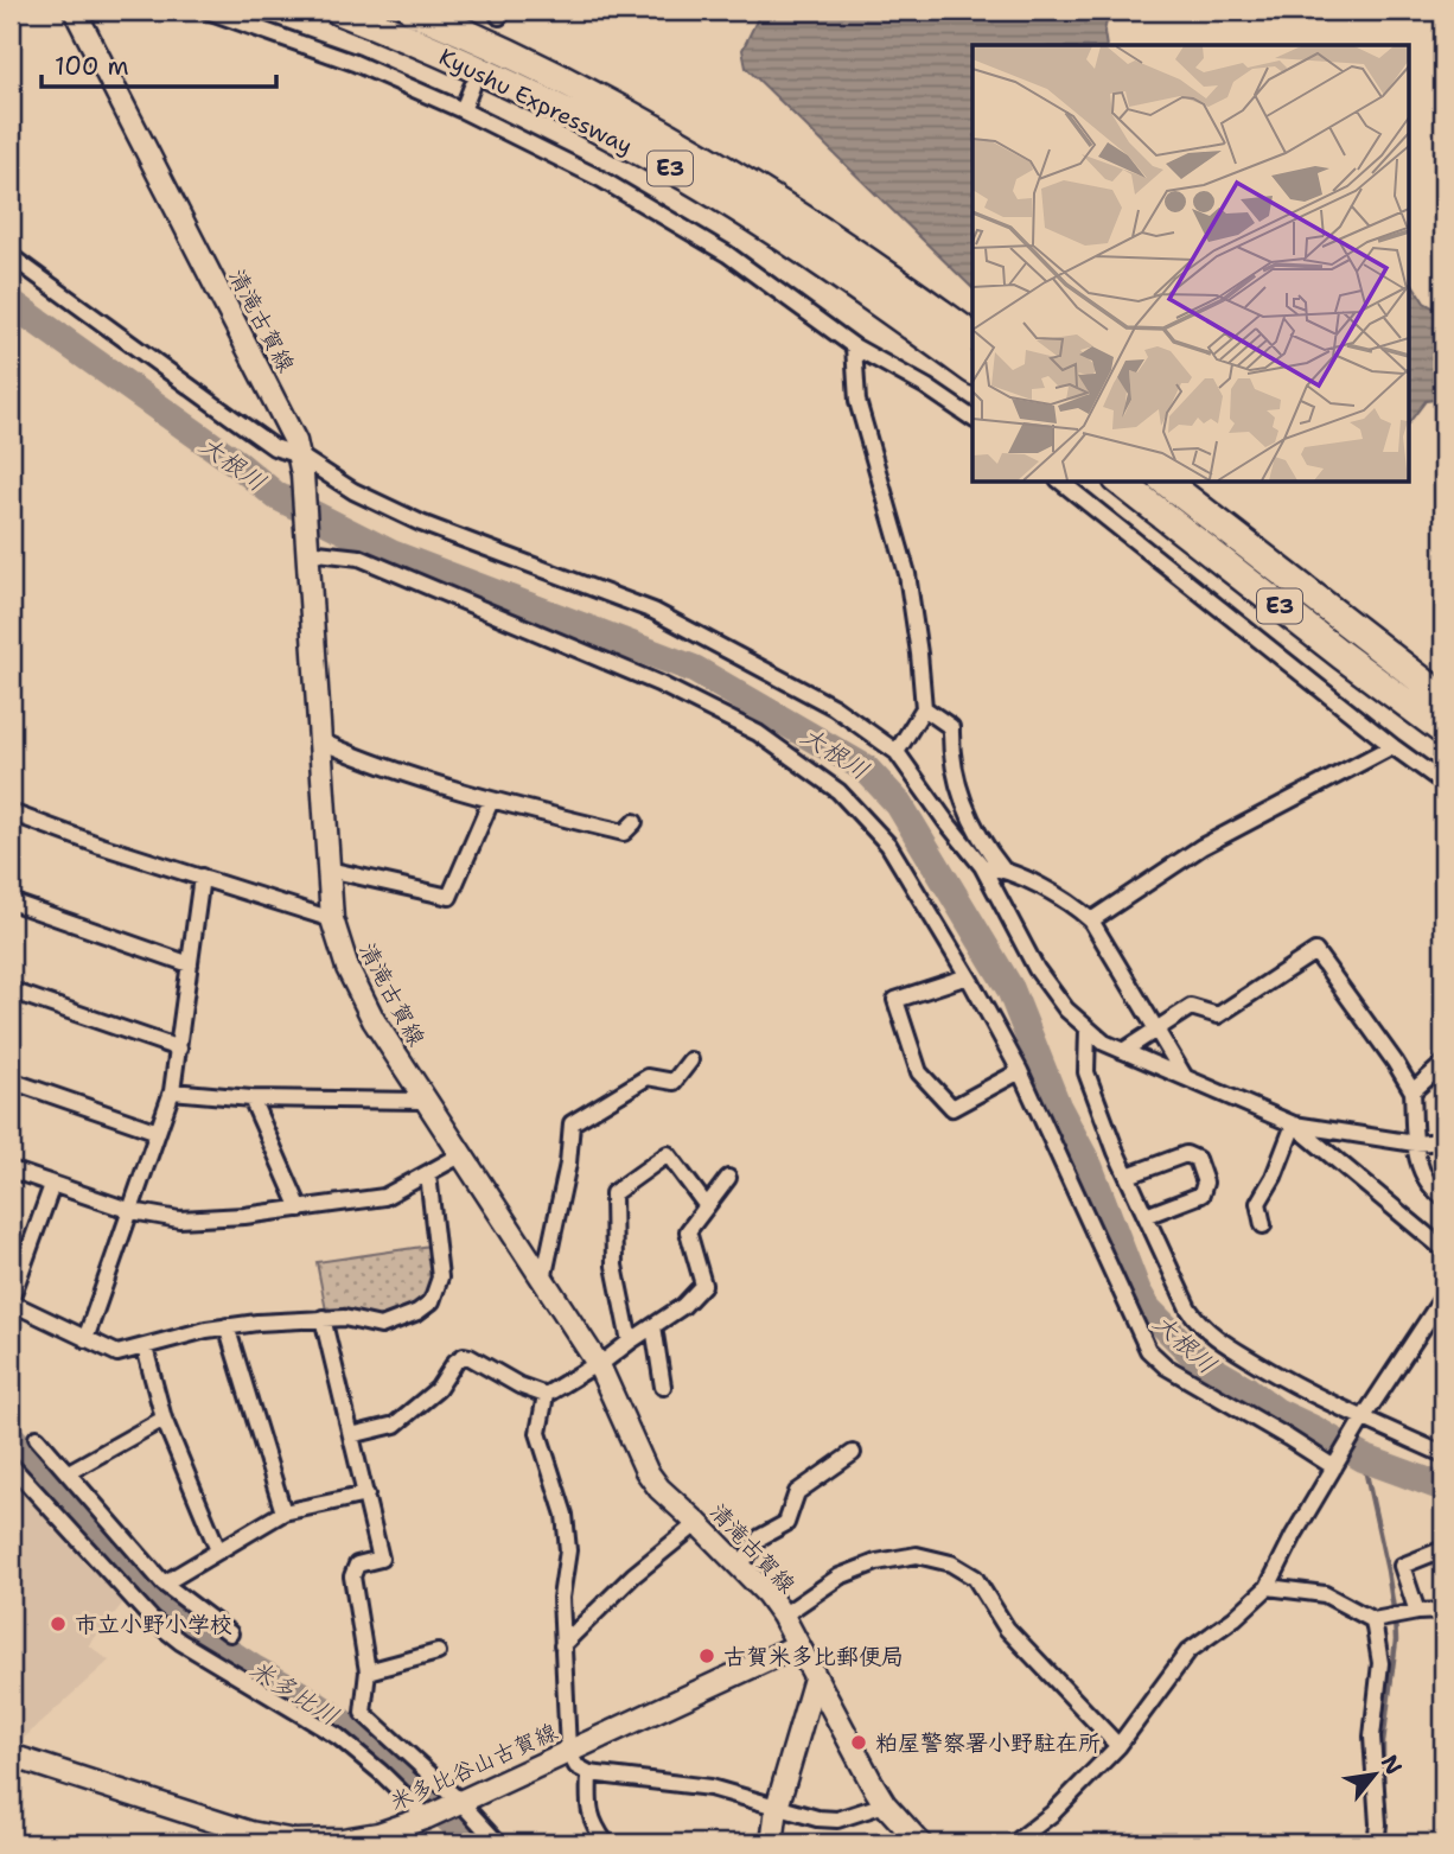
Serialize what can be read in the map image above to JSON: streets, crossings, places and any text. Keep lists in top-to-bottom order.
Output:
{
  "streets": {
    "highway": ["Kyushu Expressway", "E3"],
    "main road": ["清滝古賀線", "米多比谷山古賀線"]
  },
  "crossings": [
    ["清滝古賀線", "米多比谷山古賀線"]
  ],
  "water": ["大根川", "米多比川"],
  "places": ["市立小野小学校", "古賀米多比郵便局", "粕屋警察署小野駐在所"],
  "scale_bar": "100 m",
  "north": "top right"
}
